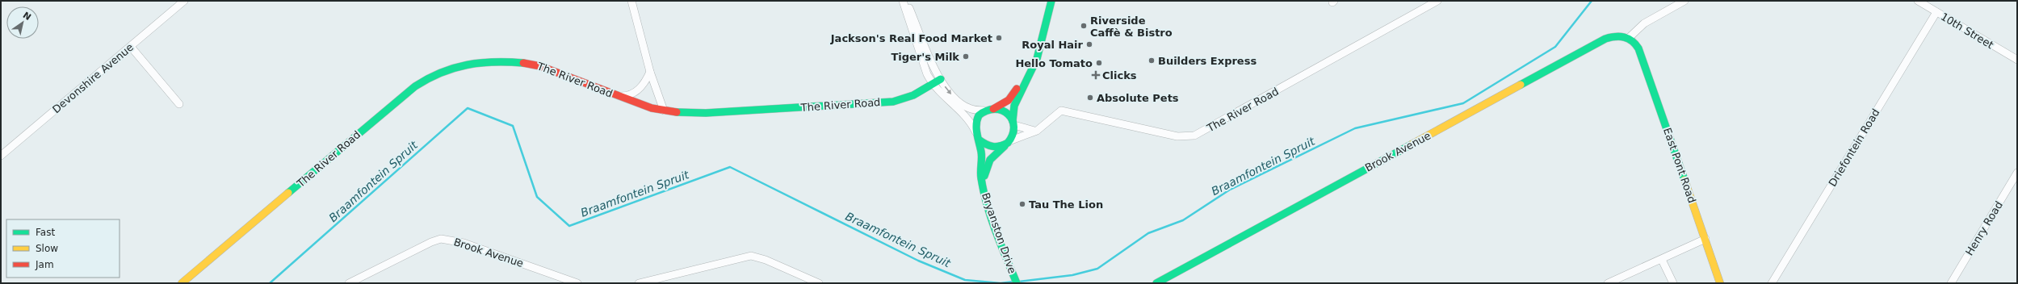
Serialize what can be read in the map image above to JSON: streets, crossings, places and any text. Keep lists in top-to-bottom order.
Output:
{
  "streets": {
    "street": [
      "10th Street",
      "Devonshire Avenue",
      "The River Road",
      "Driefontein Road",
      "Brook Avenue",
      "East Pont Road",
      "Henry Road",
      "Bryanston Drive"
    ]
  },
  "crossings": [
    ["10th Street", "Driefontein Road"],
    ["The River Road", "Bryanston Drive"],
    ["Brook Avenue", "East Pont Road"]
  ],
  "water": ["Braamfontein Spruit"],
  "places": {
    "other": [
      "Riverside Caffè & Bistro",
      "Jackson's Real Food Market",
      "Royal Hair",
      "Tiger's Milk",
      "Builders Express",
      "Hello Tomato",
      "Absolute Pets",
      "Tau The Lion"
    ],
    "health": ["Clicks"]
  },
  "legend": ["Fast", "Slow", "Jam"],
  "north": "top right"
}
